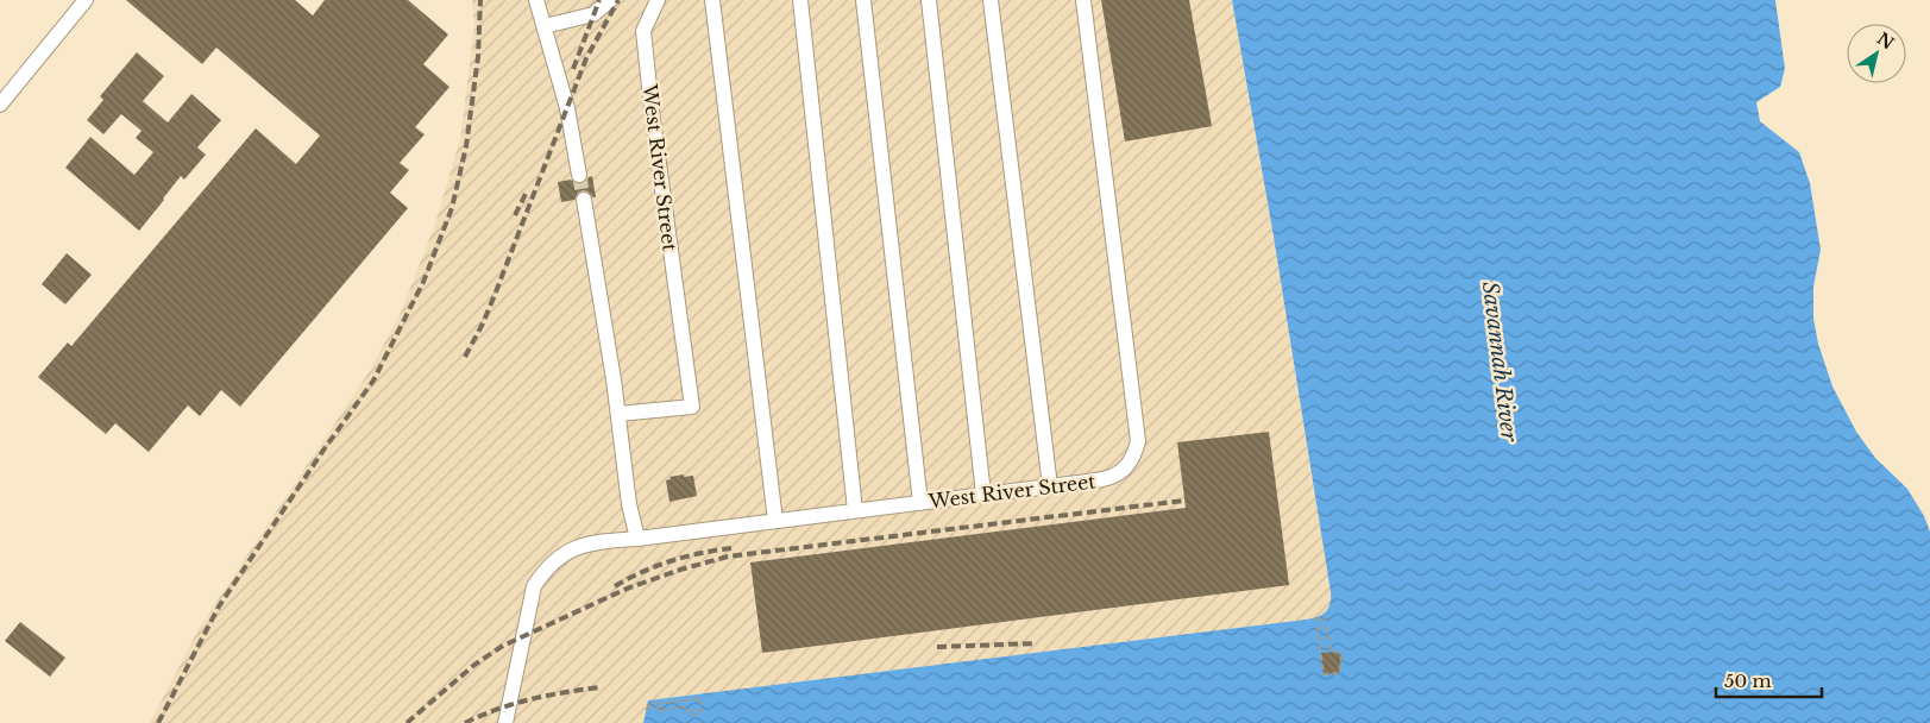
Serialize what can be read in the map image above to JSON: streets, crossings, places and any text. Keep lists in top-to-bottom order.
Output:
{
  "streets": {
    "street": ["West River Street"]
  },
  "water": ["Savannah River"],
  "scale_bar": "50 m",
  "north": "top right"
}
